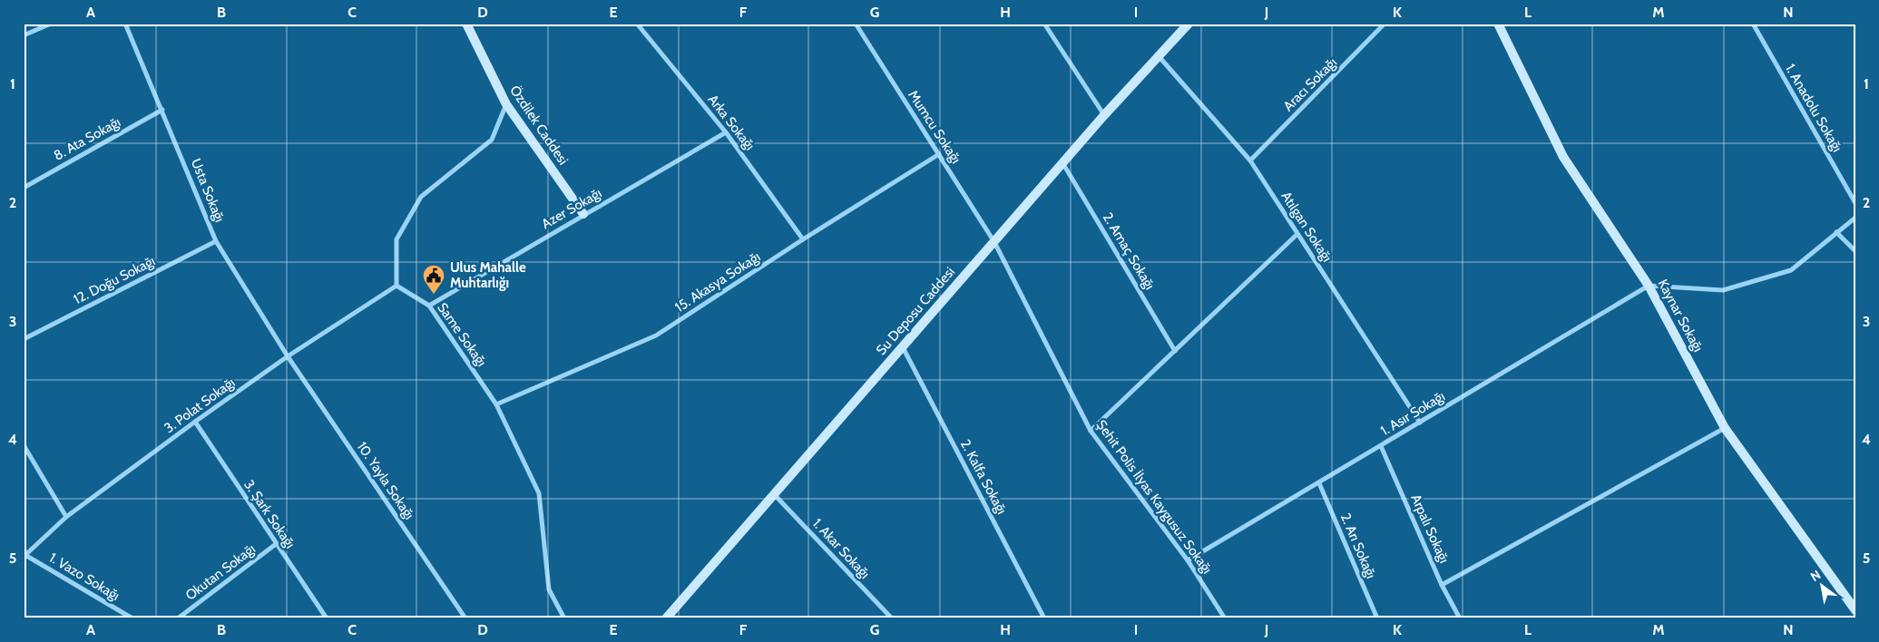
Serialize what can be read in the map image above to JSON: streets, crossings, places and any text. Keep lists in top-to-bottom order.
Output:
{
  "streets": {
    "main road": ["Özdilek Caddesi", "Su Deposu Caddesi", "Kaynar Sokağı"],
    "street": [
      "Aracı Sokağı",
      "1. Anadolu Sokağı",
      "Arka Sokağı",
      "Mumcu Sokağı",
      "8. Ata Sokağı",
      "Usta Sokağı",
      "Azer Sokağı",
      "Atılgan Sokağı",
      "2. Amaç Sokağı",
      "12. Doğu Sokağı",
      "15. Akasya Sokağı",
      "Same Sokağı",
      "3. Polat Sokağı",
      "1. Asır Sokağı",
      "2. Kalfa Sokağı",
      "10. Yayla Sokağı",
      "Şehit Polis İlyas Kaygusuz Sokağı",
      "3. Şark Sokağı",
      "Arpalı Sokağı",
      "2. Arı Sokağı",
      "1. Akar Sokağı",
      "Okutan Sokağı",
      "1. Vazo Sokağı"
    ]
  },
  "crossings": [
    ["Aracı Sokağı", "Atılgan Sokağı"],
    ["Arka Sokağı", "Azer Sokağı"],
    ["Arka Sokağı", "15. Akasya Sokağı"],
    ["Özdilek Caddesi", "Azer Sokağı"],
    ["Mumcu Sokağı", "15. Akasya Sokağı"],
    ["Mumcu Sokağı", "Su Deposu Caddesi"],
    ["Mumcu Sokağı", "Şehit Polis İlyas Kaygusuz Sokağı"],
    ["8. Ata Sokağı", "Usta Sokağı"],
    ["Usta Sokağı", "12. Doğu Sokağı"],
    ["Usta Sokağı", "3. Polat Sokağı"],
    ["Usta Sokağı", "10. Yayla Sokağı"],
    ["Azer Sokağı", "Same Sokağı"],
    ["Atılgan Sokağı", "Su Deposu Caddesi"],
    ["Atılgan Sokağı", "1. Asır Sokağı"],
    ["2. Amaç Sokağı", "Su Deposu Caddesi"],
    ["15. Akasya Sokağı", "Same Sokağı"],
    ["Su Deposu Caddesi", "2. Kalfa Sokağı"],
    ["Su Deposu Caddesi", "Şehit Polis İlyas Kaygusuz Sokağı"],
    ["Su Deposu Caddesi", "1. Akar Sokağı"],
    ["Kaynar Sokağı", "1. Asır Sokağı"],
    ["Same Sokağı", "3. Polat Sokağı"],
    ["3. Polat Sokağı", "10. Yayla Sokağı"],
    ["3. Polat Sokağı", "3. Şark Sokağı"],
    ["3. Polat Sokağı", "1. Vazo Sokağı"],
    ["1. Asır Sokağı", "Şehit Polis İlyas Kaygusuz Sokağı"],
    ["1. Asır Sokağı", "Arpalı Sokağı"],
    ["1. Asır Sokağı", "2. Arı Sokağı"],
    ["3. Şark Sokağı", "Okutan Sokağı"]
  ],
  "places": {
    "public building": ["Ulus Mahalle Muhtarlığı"]
  },
  "north": "top left",
  "grid": {
    "columns": [
      "A",
      "B",
      "C",
      "D",
      "E",
      "F",
      "G",
      "H",
      "I",
      "J",
      "K",
      "L",
      "M",
      "N"
    ],
    "rows": [
      "1",
      "2",
      "3",
      "4",
      "5"
    ]
  }
}
